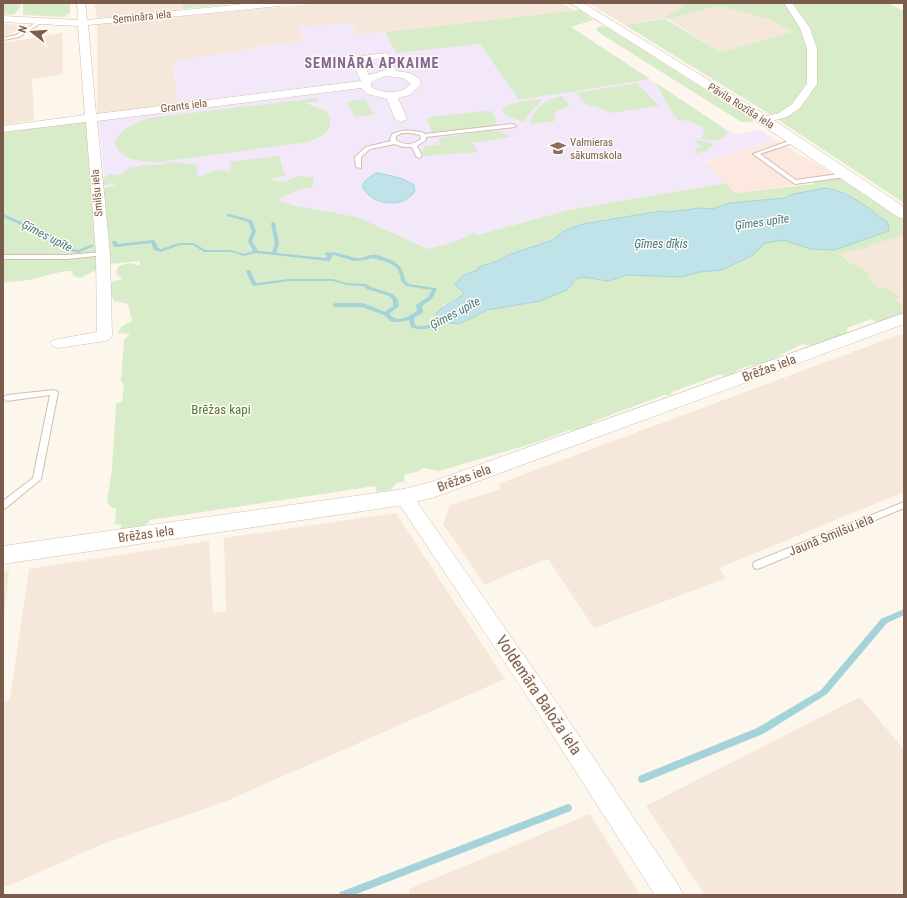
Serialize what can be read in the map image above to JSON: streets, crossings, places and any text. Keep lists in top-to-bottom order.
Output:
{
  "streets": {
    "street": [
      "Semināra iela",
      "Grants iela",
      "Pāvila Rozīša iela",
      "Smilšu iela",
      "Brēžas iela",
      "Voldemāra Baloža iela"
    ],
    "lane": ["Jaunā Smilšu iela"]
  },
  "crossings": [
    ["Semināra iela", "Smilšu iela"],
    ["Grants iela", "Smilšu iela"],
    ["Brēžas iela", "Voldemāra Baloža iela"]
  ],
  "districts": ["SEMINĀRA APKAIME"],
  "water": ["Ģīmes upīte", "Ģīmes dīķis"],
  "parks": ["Brēžas kapi"],
  "places": {
    "school or university": ["Valmieras sākumskola"]
  },
  "north": "left"
}
